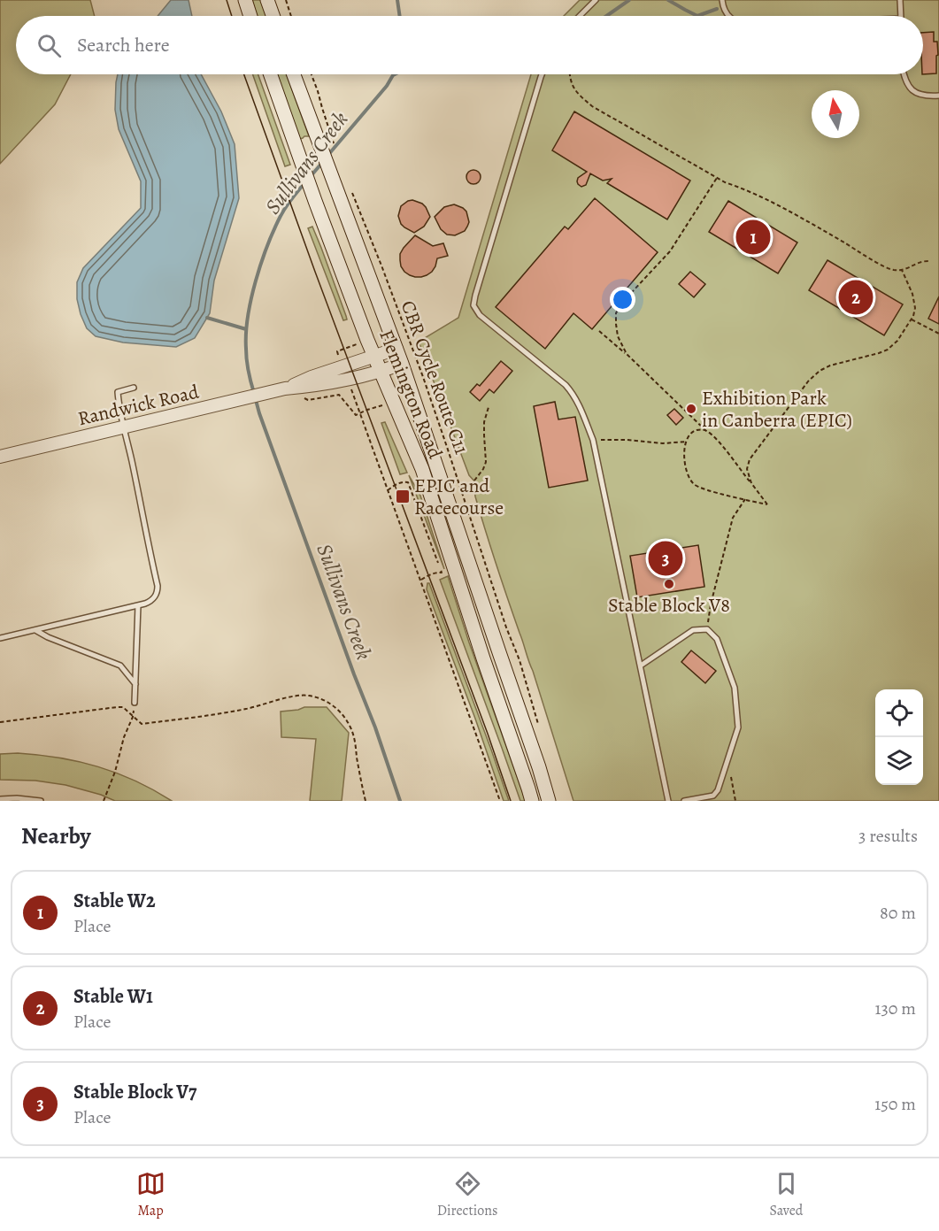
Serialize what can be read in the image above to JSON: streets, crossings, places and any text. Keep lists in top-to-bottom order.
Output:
{
  "streets": {
    "main road": ["Flemington Road"],
    "street": ["Randwick Road"],
    "path": ["CBR Cycle Route C11"]
  },
  "crossings": [
    ["Flemington Road", "Randwick Road"]
  ],
  "water": ["Sullivans Creek"],
  "places": {
    "other": ["Exhibition Park in Canberra (EPIC)", "Stable Block V8"],
    "transit": ["EPIC and Racecourse"]
  },
  "north": "top",
  "page": {
    "search": "Search here",
    "pins": ["1", "2", "3"],
    "heading": ["Nearby", "3 results"],
    "list": [
      {
        "mark": "1",
        "name": "Stable W2",
        "note": "Place",
        "value": "80 m"
      },
      {
        "mark": "2",
        "name": "Stable W1",
        "note": "Place",
        "value": "130 m"
      },
      {
        "mark": "3",
        "name": "Stable Block V7",
        "note": "Place",
        "value": "150 m"
      }
    ],
    "nav": ["Map", "Directions", "Saved"]
  }
}
